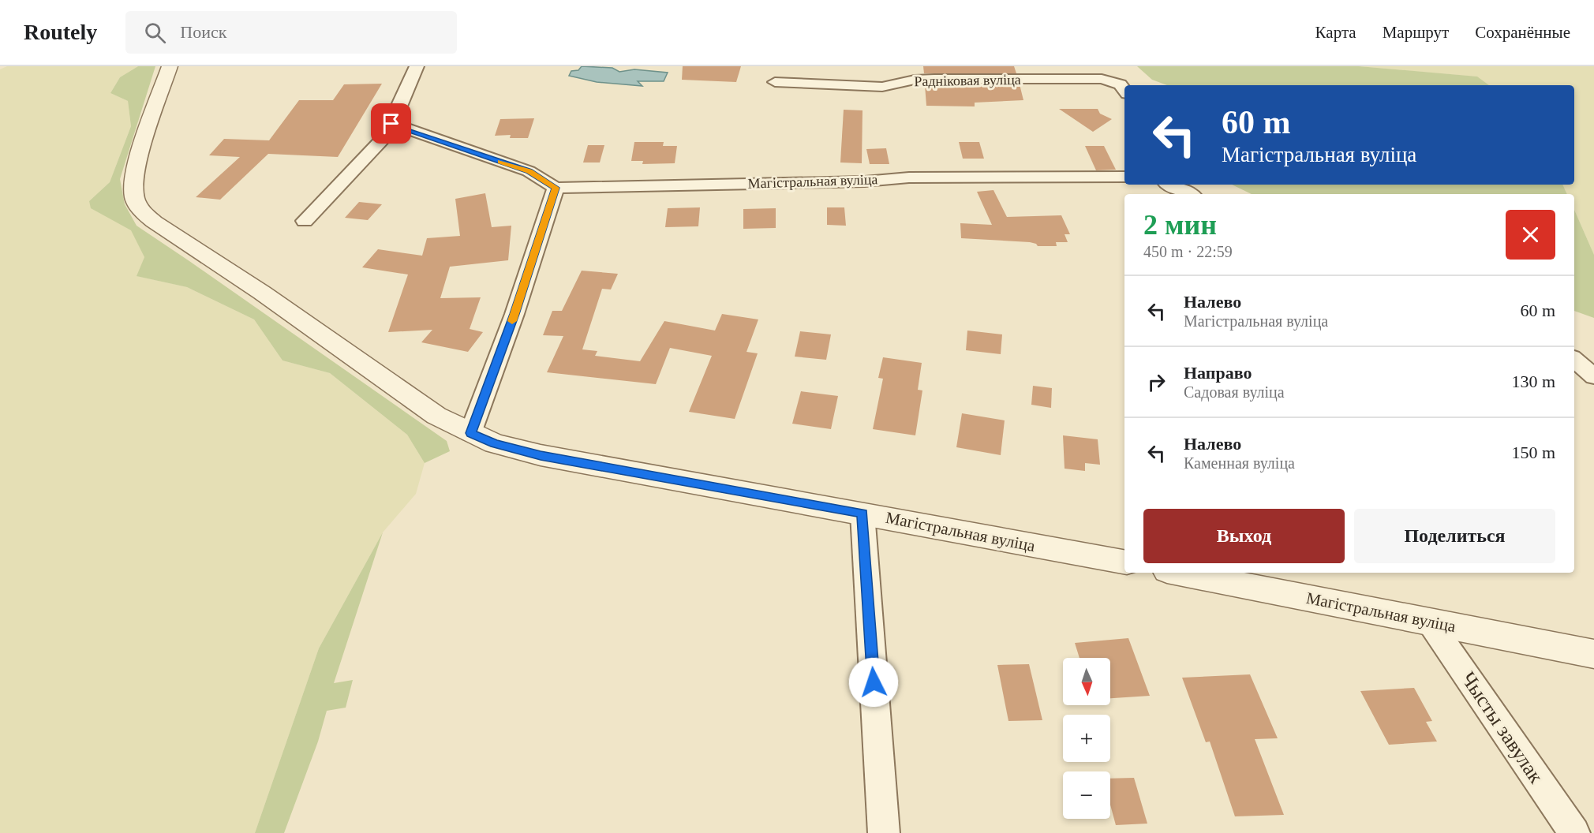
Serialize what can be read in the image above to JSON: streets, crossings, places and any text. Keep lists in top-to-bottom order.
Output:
{
  "streets": {
    "street": ["Радніковая вуліца", "Магістральная вуліца", "Чысты завулак"]
  },
  "crossings": [
    ["Магістральная вуліца", "Чысты завулак"]
  ],
  "north": "bottom",
  "page": {
    "header": "Routely",
    "search": "Поиск",
    "nav": ["Карта", "Маршрут", "Сохранённые"],
    "turn": ["60 m", "Магістральная вуліца"],
    "heading": ["2 мин", "450 m · 22:59"],
    "list": [
      {
        "name": "Налево",
        "note": "Магістральная вуліца",
        "value": "60 m"
      },
      {
        "name": "Направо",
        "note": "Садовая вуліца",
        "value": "130 m"
      },
      {
        "name": "Налево",
        "note": "Каменная вуліца",
        "value": "150 m"
      }
    ],
    "buttons": ["Выход", "Поделиться"],
    "map_buttons": ["+", "−"]
  }
}
